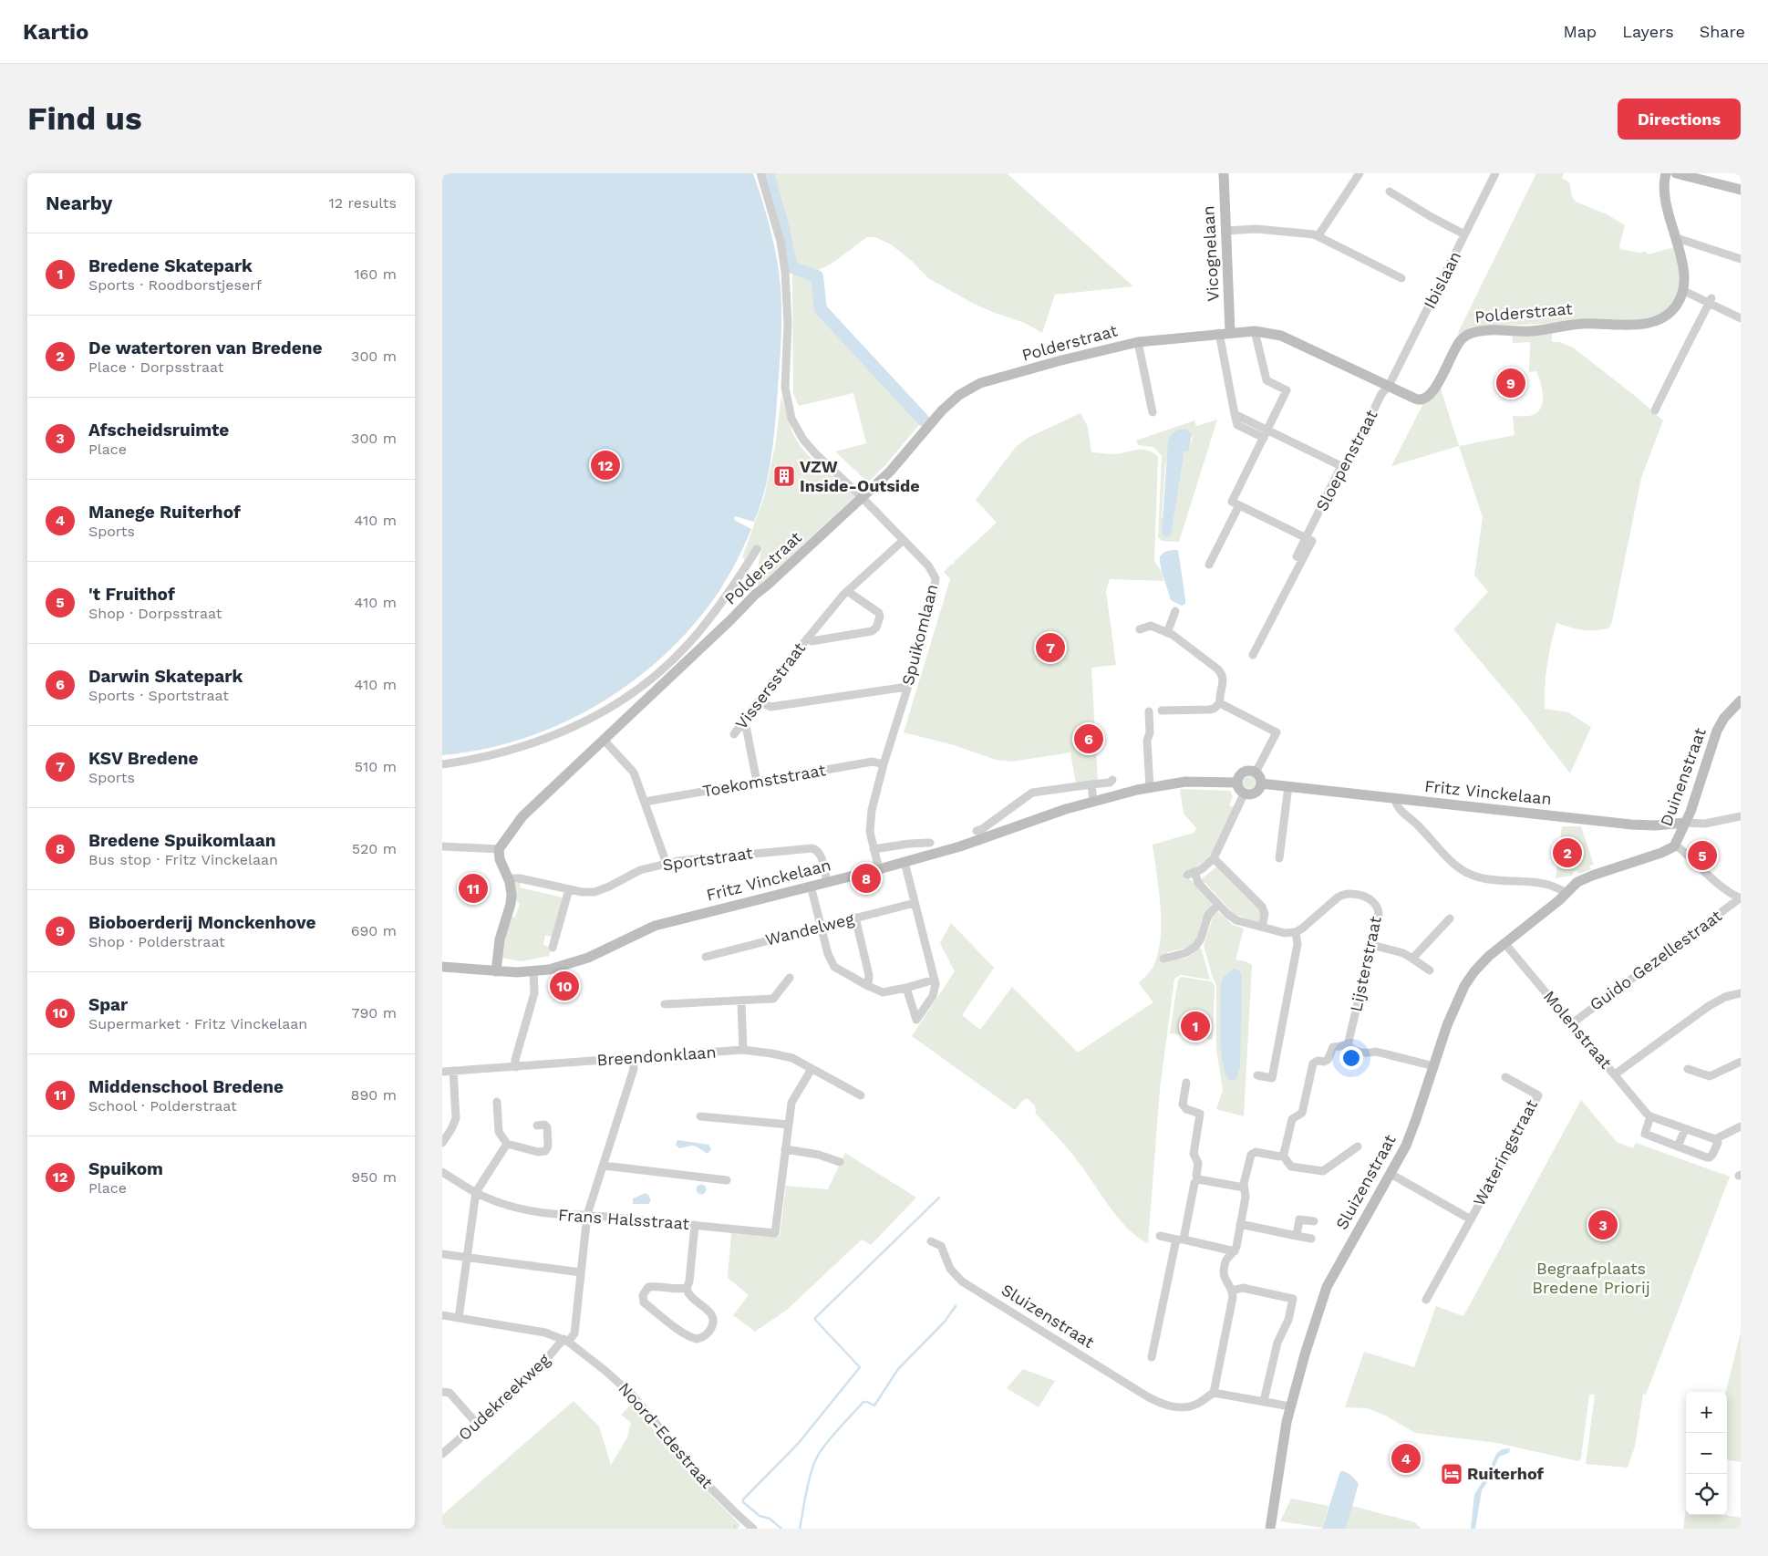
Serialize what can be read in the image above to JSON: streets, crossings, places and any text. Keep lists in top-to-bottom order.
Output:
{
  "streets": {
    "street": [
      "Vicognelaan",
      "Ibislaan",
      "Polderstraat",
      "Sloepenstraat",
      "Spuikomlaan",
      "Vissersstraat",
      "Duinenstraat",
      "Toekomststraat",
      "Fritz Vinckelaan",
      "Sportstraat",
      "Wandelweg",
      "Guido Gezellestraat",
      "Lijsterstraat",
      "Molenstraat",
      "Breendonklaan",
      "Wateringstraat",
      "Sluizenstraat",
      "Frans Halsstraat",
      "Oudekreekweg",
      "Noord-Edestraat"
    ]
  },
  "crossings": [
    ["Vicognelaan", "Polderstraat"],
    ["Ibislaan", "Polderstraat"],
    ["Ibislaan", "Sloepenstraat"],
    ["Polderstraat", "Sloepenstraat"],
    ["Polderstraat", "Spuikomlaan"],
    ["Spuikomlaan", "Vissersstraat"],
    ["Spuikomlaan", "Toekomststraat"],
    ["Spuikomlaan", "Fritz Vinckelaan"],
    ["Duinenstraat", "Fritz Vinckelaan"],
    ["Duinenstraat", "Sluizenstraat"],
    ["Fritz Vinckelaan", "Sportstraat"],
    ["Guido Gezellestraat", "Molenstraat"],
    ["Molenstraat", "Sluizenstraat"],
    ["Breendonklaan", "Oudekreekweg"],
    ["Wateringstraat", "Sluizenstraat"],
    ["Frans Halsstraat", "Oudekreekweg"],
    ["Oudekreekweg", "Noord-Edestraat"]
  ],
  "parks": ["Begraafplaats Bredene Priorij"],
  "places": {
    "building": ["VZW Inside-Outside"],
    "hotel": ["Ruiterhof"]
  },
  "page": {
    "header": "Kartio",
    "nav": ["Map", "Layers", "Share"],
    "buttons": "Directions",
    "title": "Find us",
    "heading": ["Nearby", "12 results"],
    "list": [
      {
        "mark": "1",
        "name": "Bredene Skatepark",
        "note": "Sports · Roodborstjeserf",
        "value": "160 m"
      },
      {
        "mark": "2",
        "name": "De watertoren van Bredene",
        "note": "Place · Dorpsstraat",
        "value": "300 m"
      },
      {
        "mark": "3",
        "name": "Afscheidsruimte",
        "note": "Place",
        "value": "300 m"
      },
      {
        "mark": "4",
        "name": "Manege Ruiterhof",
        "note": "Sports",
        "value": "410 m"
      },
      {
        "mark": "5",
        "name": "'t Fruithof",
        "note": "Shop · Dorpsstraat",
        "value": "410 m"
      },
      {
        "mark": "6",
        "name": "Darwin Skatepark",
        "note": "Sports · Sportstraat",
        "value": "410 m"
      },
      {
        "mark": "7",
        "name": "KSV Bredene",
        "note": "Sports",
        "value": "510 m"
      },
      {
        "mark": "8",
        "name": "Bredene Spuikomlaan",
        "note": "Bus stop · Fritz Vinckelaan",
        "value": "520 m"
      },
      {
        "mark": "9",
        "name": "Bioboerderij Monckenhove",
        "note": "Shop · Polderstraat",
        "value": "690 m"
      },
      {
        "mark": "10",
        "name": "Spar",
        "note": "Supermarket · Fritz Vinckelaan",
        "value": "790 m"
      },
      {
        "mark": "11",
        "name": "Middenschool Bredene",
        "note": "School · Polderstraat",
        "value": "890 m"
      },
      {
        "mark": "12",
        "name": "Spuikom",
        "note": "Place",
        "value": "950 m"
      }
    ],
    "pins": [
      "9",
      "12",
      "7",
      "6",
      "2",
      "5",
      "8",
      "11",
      "10",
      "1",
      "3",
      "4"
    ],
    "map_buttons": ["+", "−"]
  }
}
